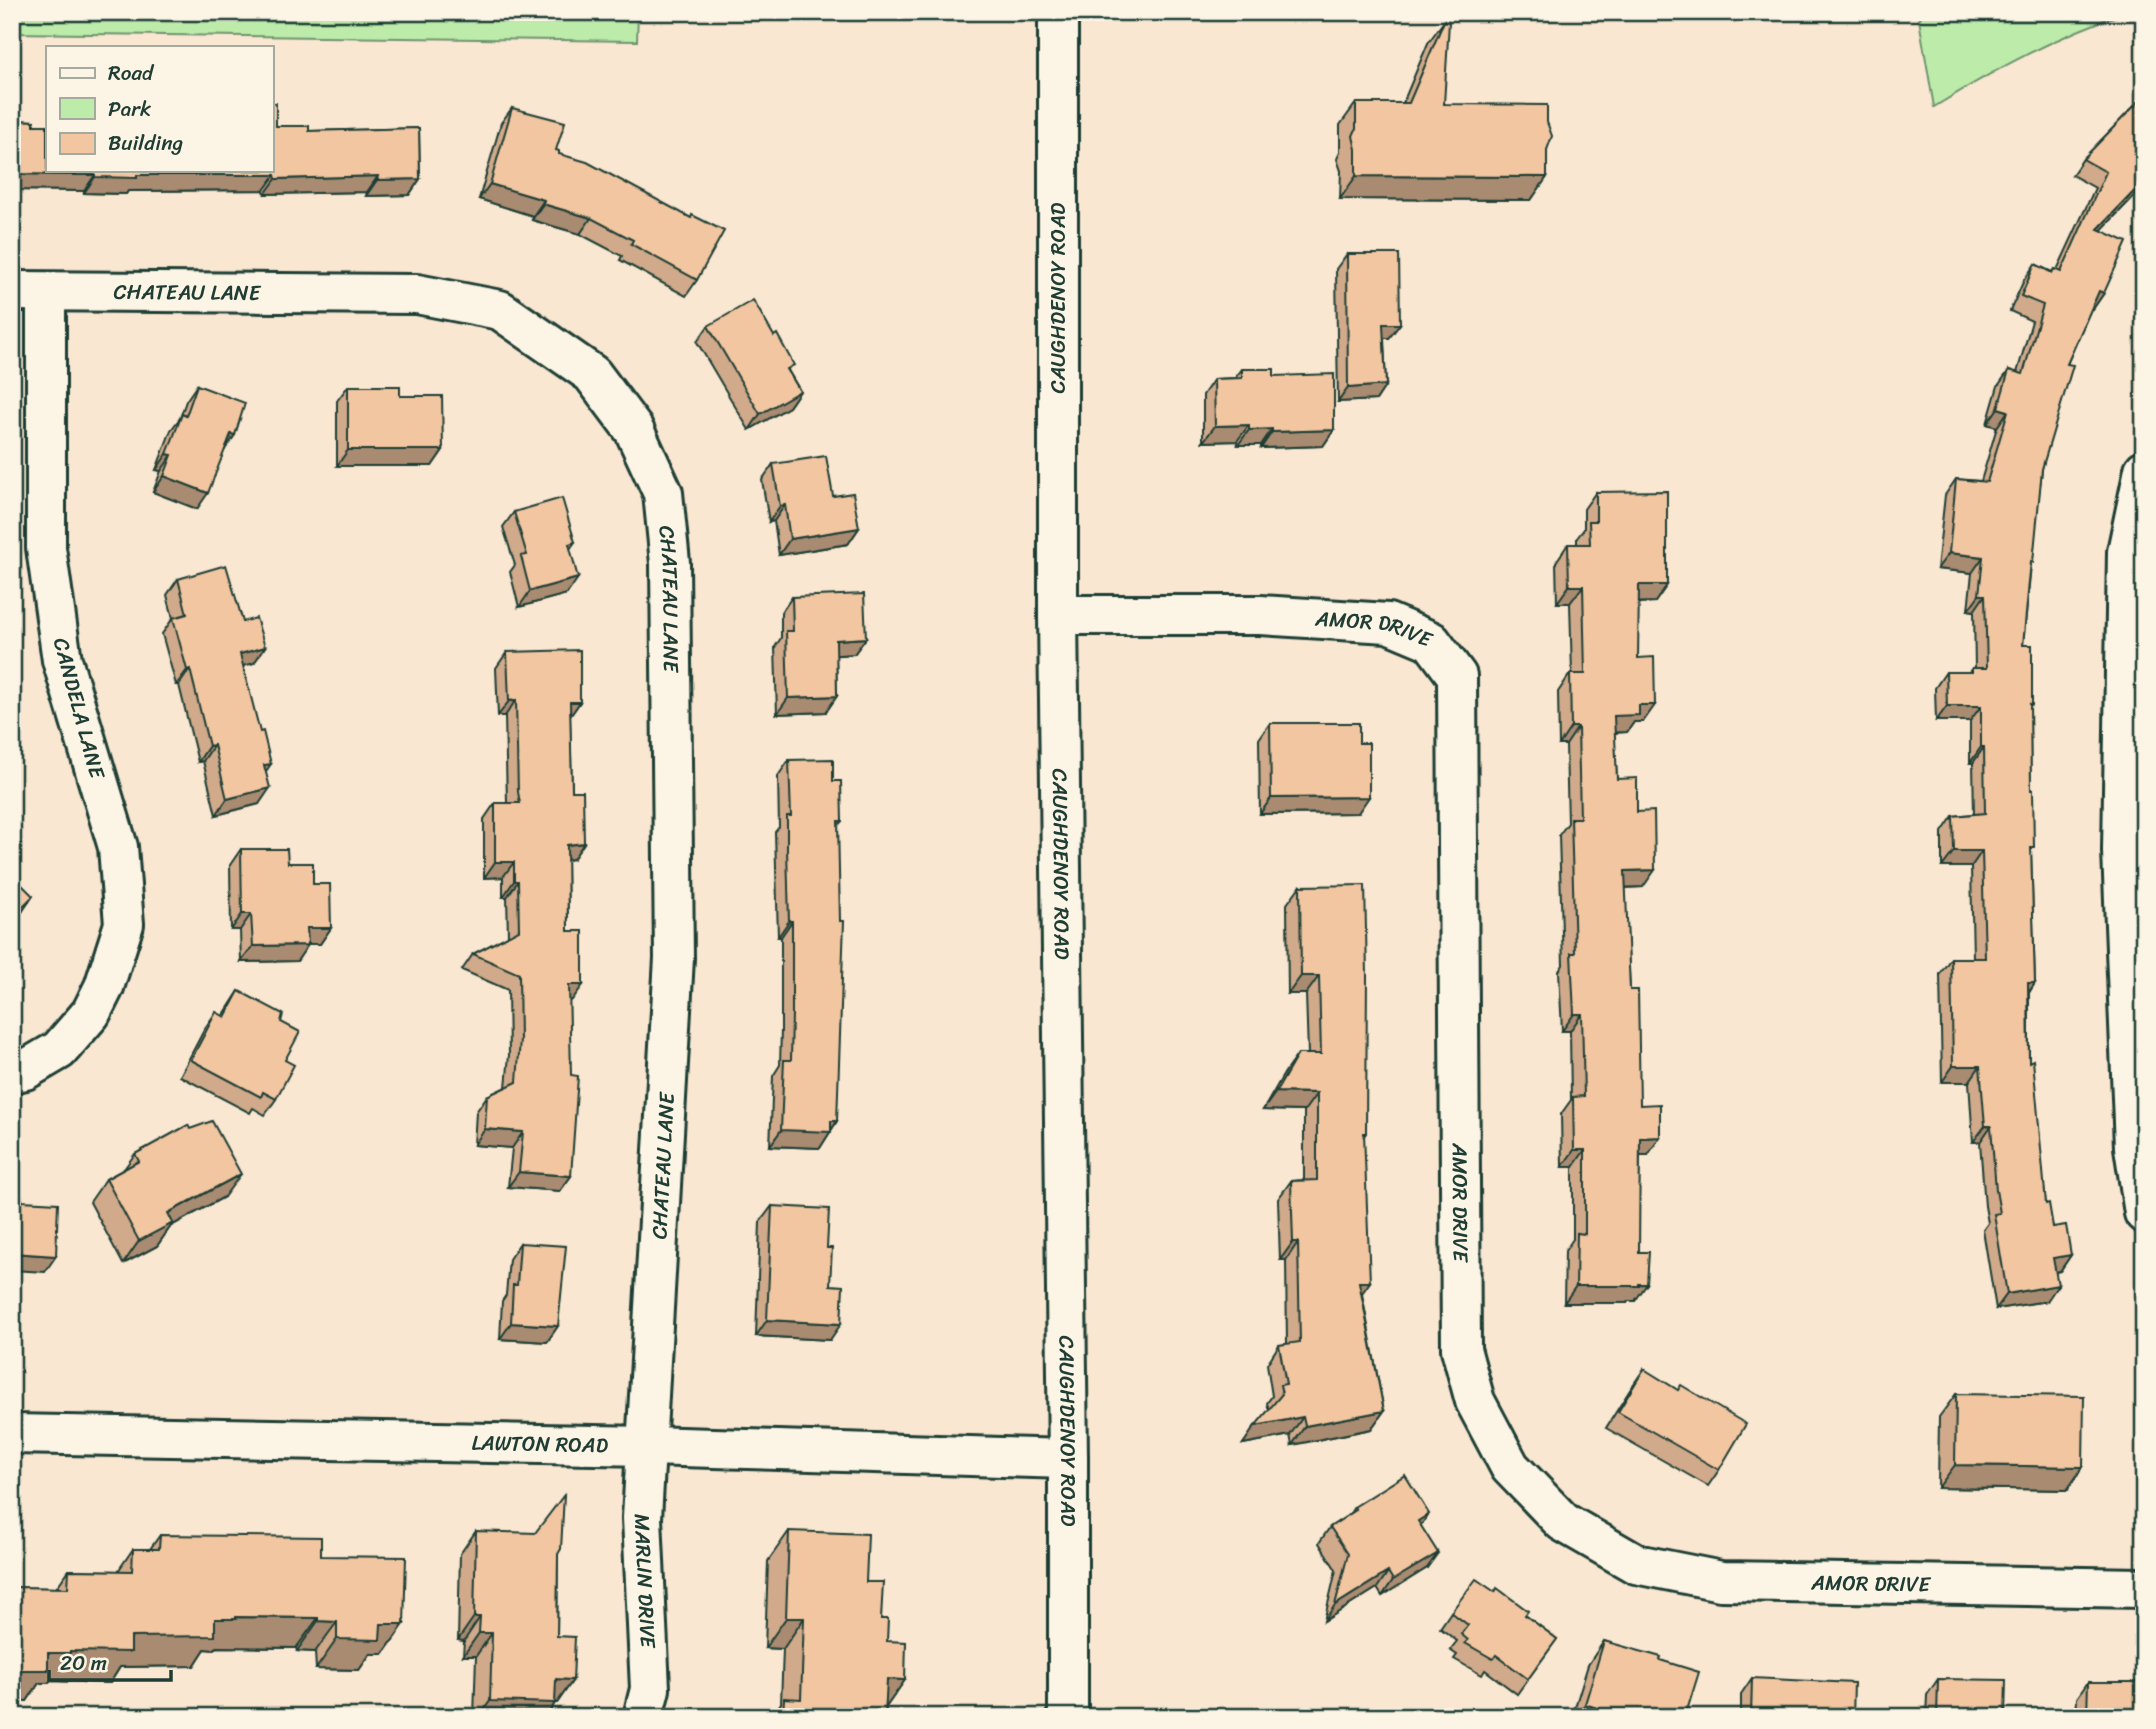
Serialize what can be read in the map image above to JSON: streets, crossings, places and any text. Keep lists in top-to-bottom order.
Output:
{
  "streets": {
    "street": [
      "CHATEAU LANE",
      "CAUGHDENOY ROAD",
      "AMOR DRIVE",
      "CANDELA LANE",
      "LAWTON ROAD",
      "MARLIN DRIVE"
    ]
  },
  "crossings": [
    ["CHATEAU LANE", "CANDELA LANE"],
    ["CHATEAU LANE", "LAWTON ROAD"],
    ["CHATEAU LANE", "MARLIN DRIVE"],
    ["CAUGHDENOY ROAD", "AMOR DRIVE"],
    ["CAUGHDENOY ROAD", "LAWTON ROAD"],
    ["LAWTON ROAD", "MARLIN DRIVE"]
  ],
  "legend": ["Road", "Park", "Building"],
  "scale_bar": "20 m"
}
